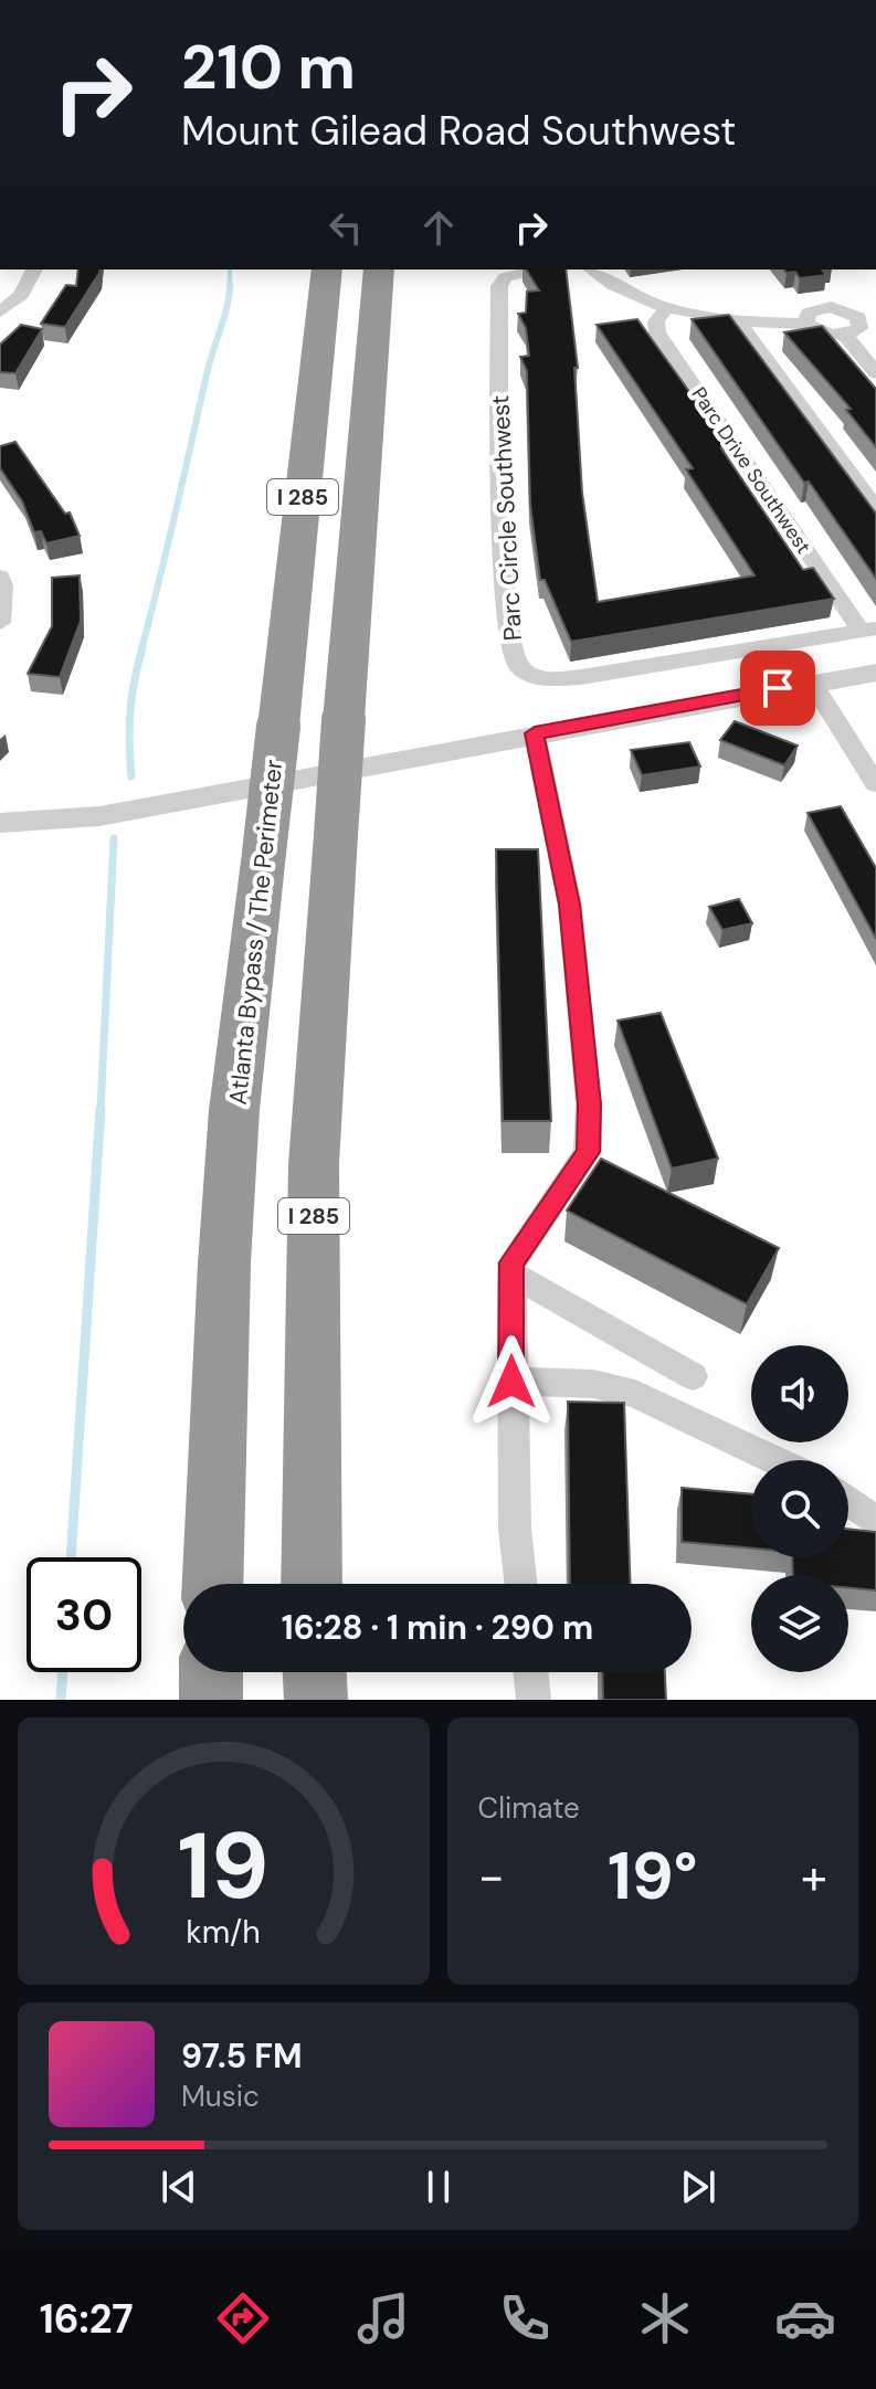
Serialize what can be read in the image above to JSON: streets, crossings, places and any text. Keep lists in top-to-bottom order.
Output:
{
  "streets": {
    "highway": ["I 285", "Atlanta Bypass / The Perimeter"],
    "street": ["Parc Drive Southwest", "Parc Circle Southwest"]
  },
  "crossings": [
    ["Parc Drive Southwest", "Parc Circle Southwest"]
  ],
  "page": {
    "turn": ["210 m", "Mount Gilead Road Southwest"],
    "limit": "30",
    "trip": "16:28 · 1 min · 290 m",
    "tile": "Climate",
    "heat": ["−", "19°", "+"],
    "song": ["97.5 FM", "Music"],
    "tabs": "16:27",
    "gauge": ["19", "km/h"]
  }
}
